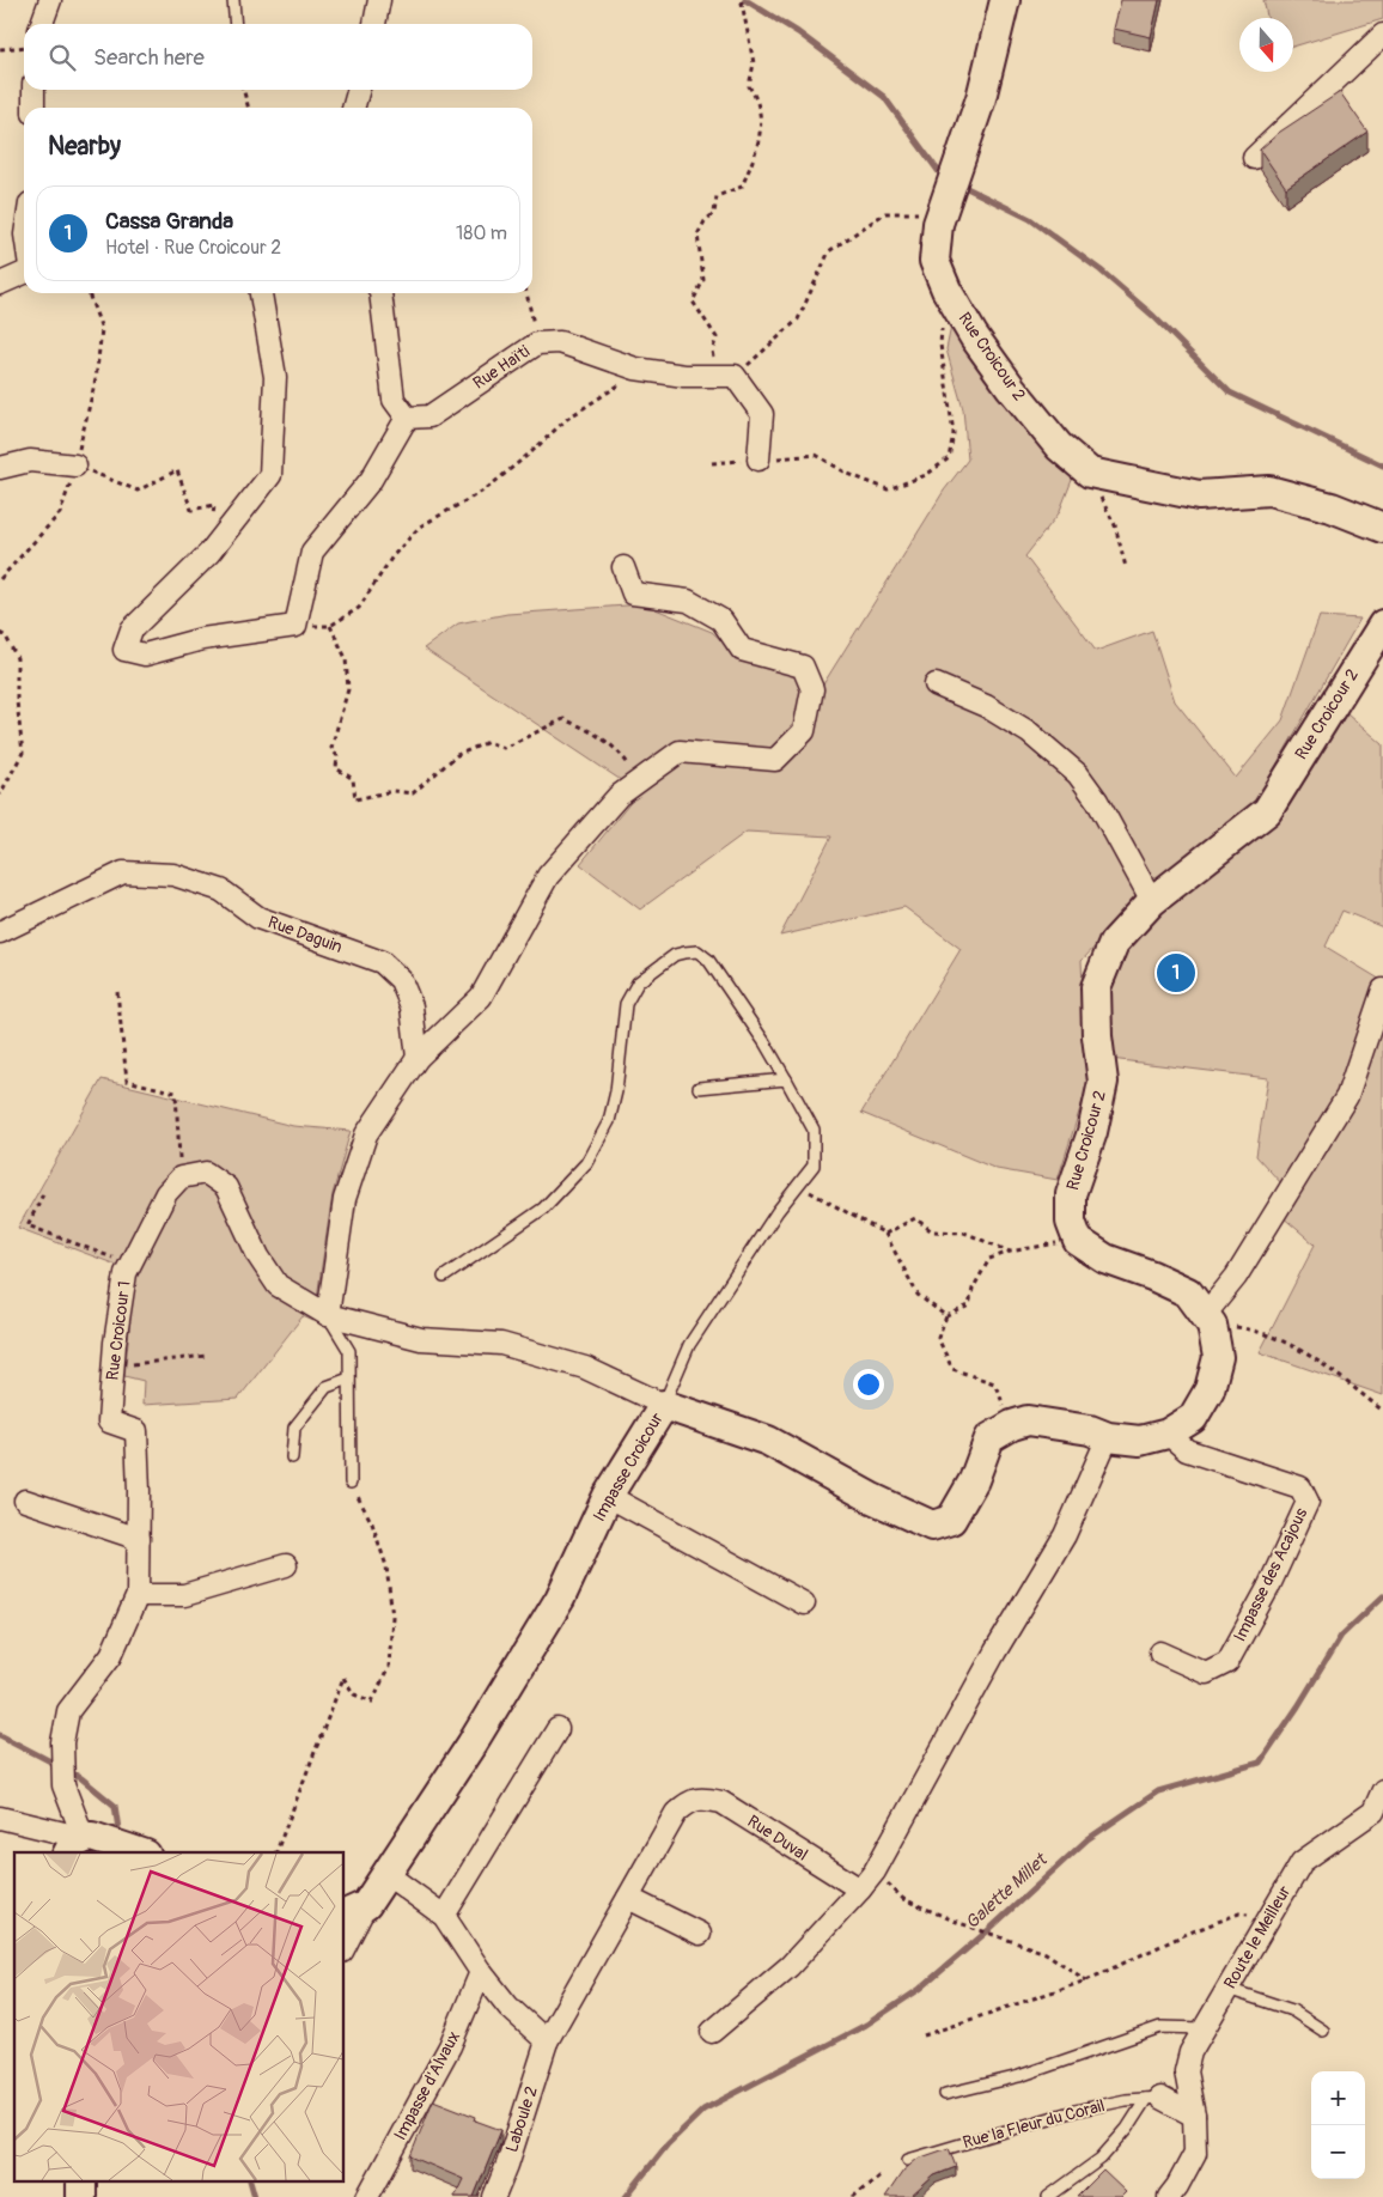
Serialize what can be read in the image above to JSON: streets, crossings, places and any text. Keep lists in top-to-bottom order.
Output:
{
  "streets": {
    "street": [
      "Rue Croicour 2",
      "Rue Haïti",
      "Rue Daguin",
      "Rue Croicour 1",
      "Impasse Croicour",
      "Impasse des Acajous",
      "Rue Duval",
      "Route le Meilleur",
      "Impasse d'Alvaux",
      "Laboule 2"
    ],
    "lane": ["Rue la Fleur du Corail"]
  },
  "crossings": [
    ["Rue Duval", "Laboule 2"]
  ],
  "water": ["Galette Millet"],
  "north": "bottom",
  "page": {
    "search": "Search here",
    "heading": "Nearby",
    "list": [
      {
        "mark": "1",
        "name": "Cassa Granda",
        "note": "Hotel · Rue Croicour 2",
        "value": "180 m"
      }
    ],
    "pins": "1",
    "map_buttons": ["+", "−"]
  }
}
